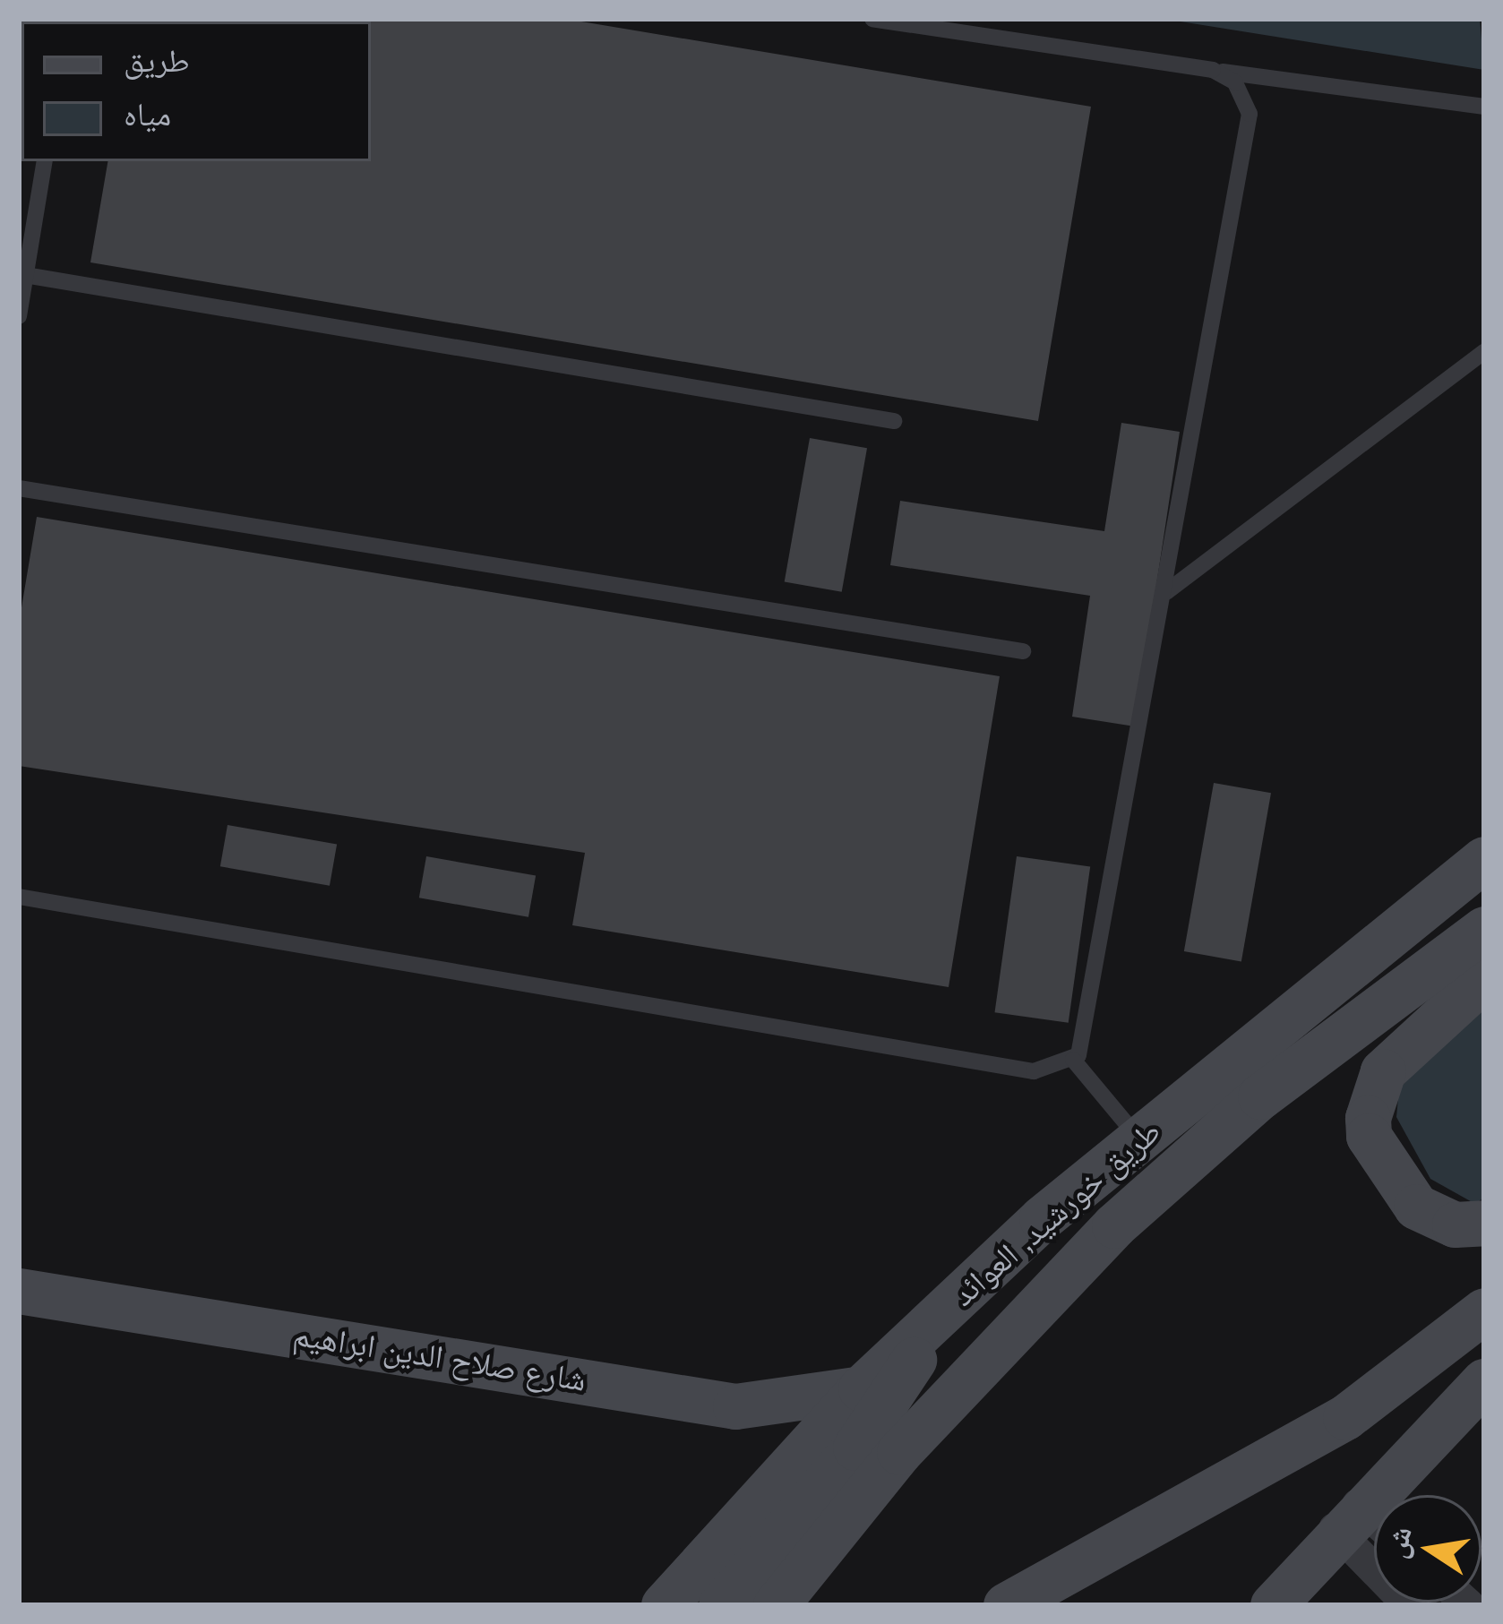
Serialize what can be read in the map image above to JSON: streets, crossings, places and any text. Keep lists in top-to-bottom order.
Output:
{
  "streets": {
    "main road": ["طريق خورشيد, العوائد", "شارع صلاح الدين ابراهيم"]
  },
  "crossings": [
    ["طريق خورشيد, العوائد", "شارع صلاح الدين ابراهيم"]
  ],
  "legend": ["طريق", "مياه"],
  "north": "left"
}
